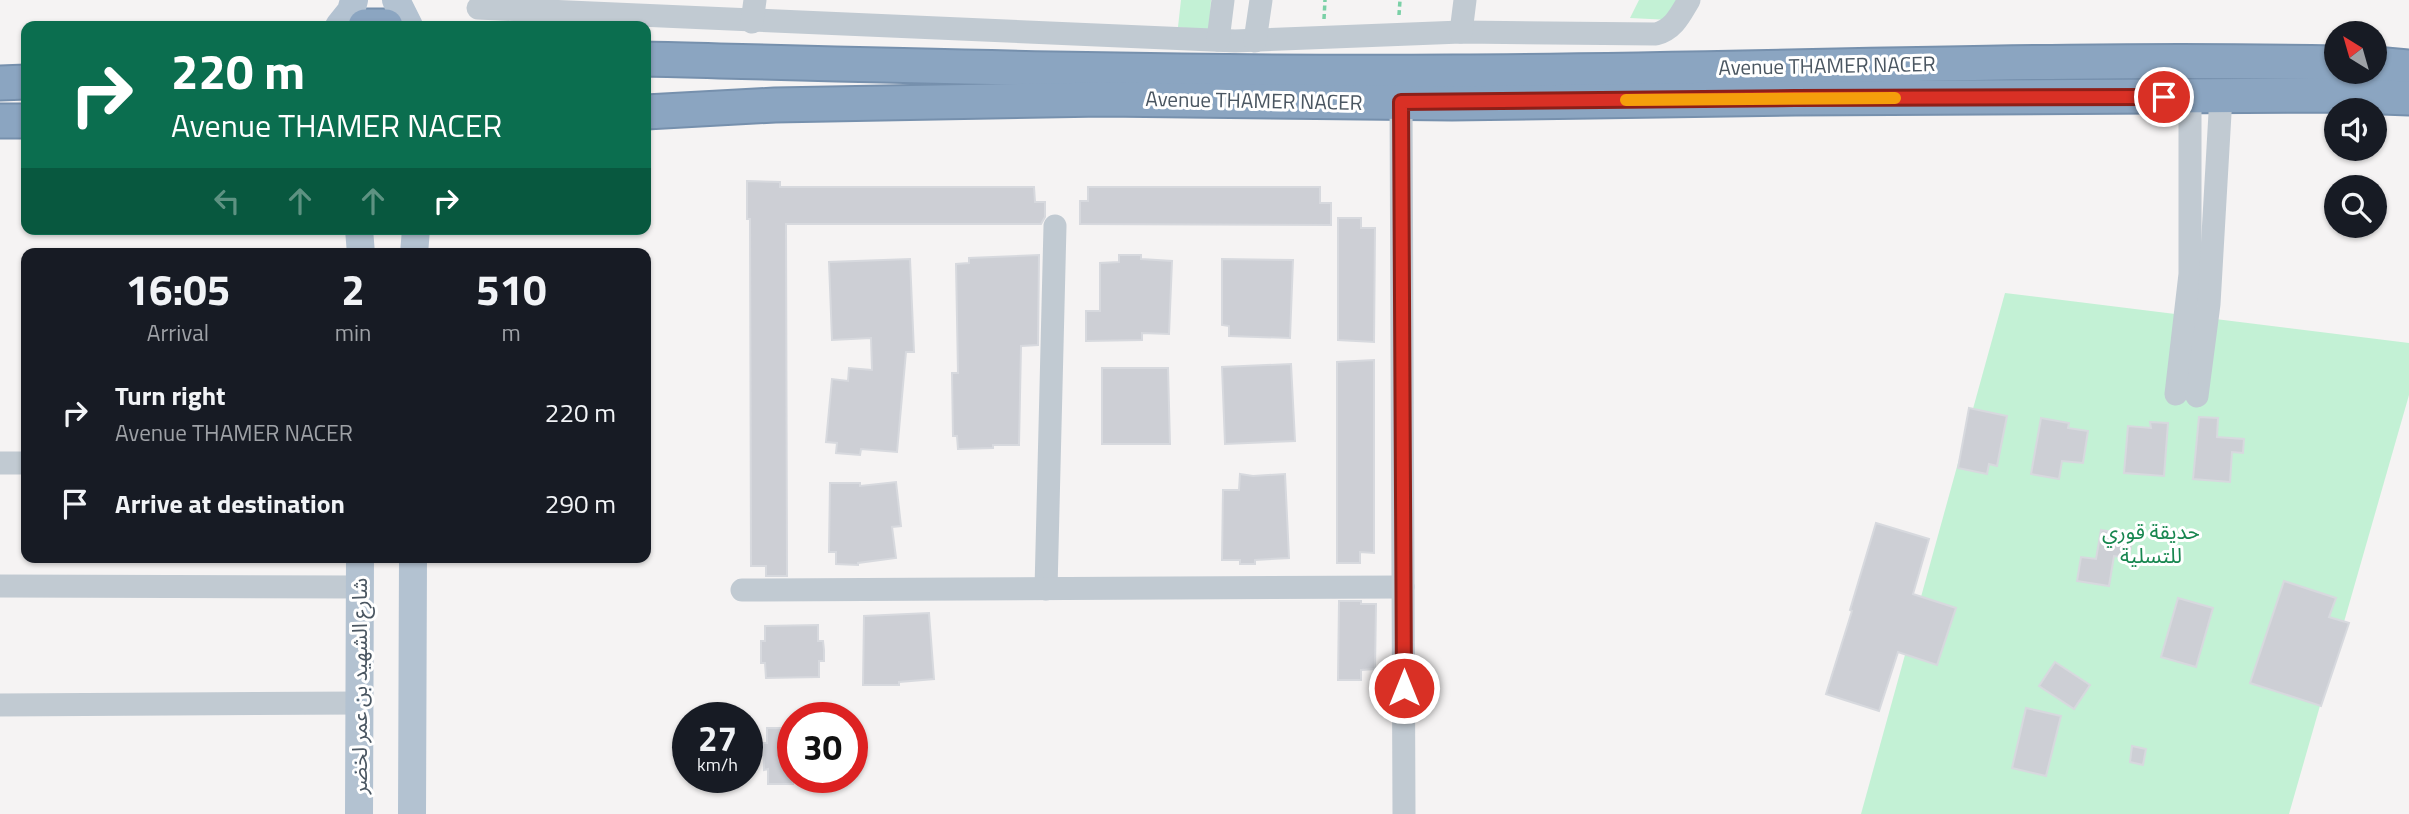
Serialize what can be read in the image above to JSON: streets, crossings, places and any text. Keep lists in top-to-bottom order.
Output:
{
  "streets": {
    "highway": ["Avenue THAMER NACER"],
    "main road": ["شارع الشهيد بن عمر لخضر"]
  },
  "parks": ["حديقة قوري للتسلية"],
  "north": "top left",
  "page": {
    "turn": ["220 m", "Avenue THAMER NACER"],
    "eta": [
      "16:05",
      "Arrival",
      "2",
      "min",
      "510",
      "m"
    ],
    "list": [
      {
        "name": "Turn right",
        "note": "Avenue THAMER NACER",
        "value": "220 m"
      },
      {
        "name": "Arrive at destination",
        "value": "290 m"
      }
    ],
    "speed": "27 km/h",
    "limit": "30"
  }
}
